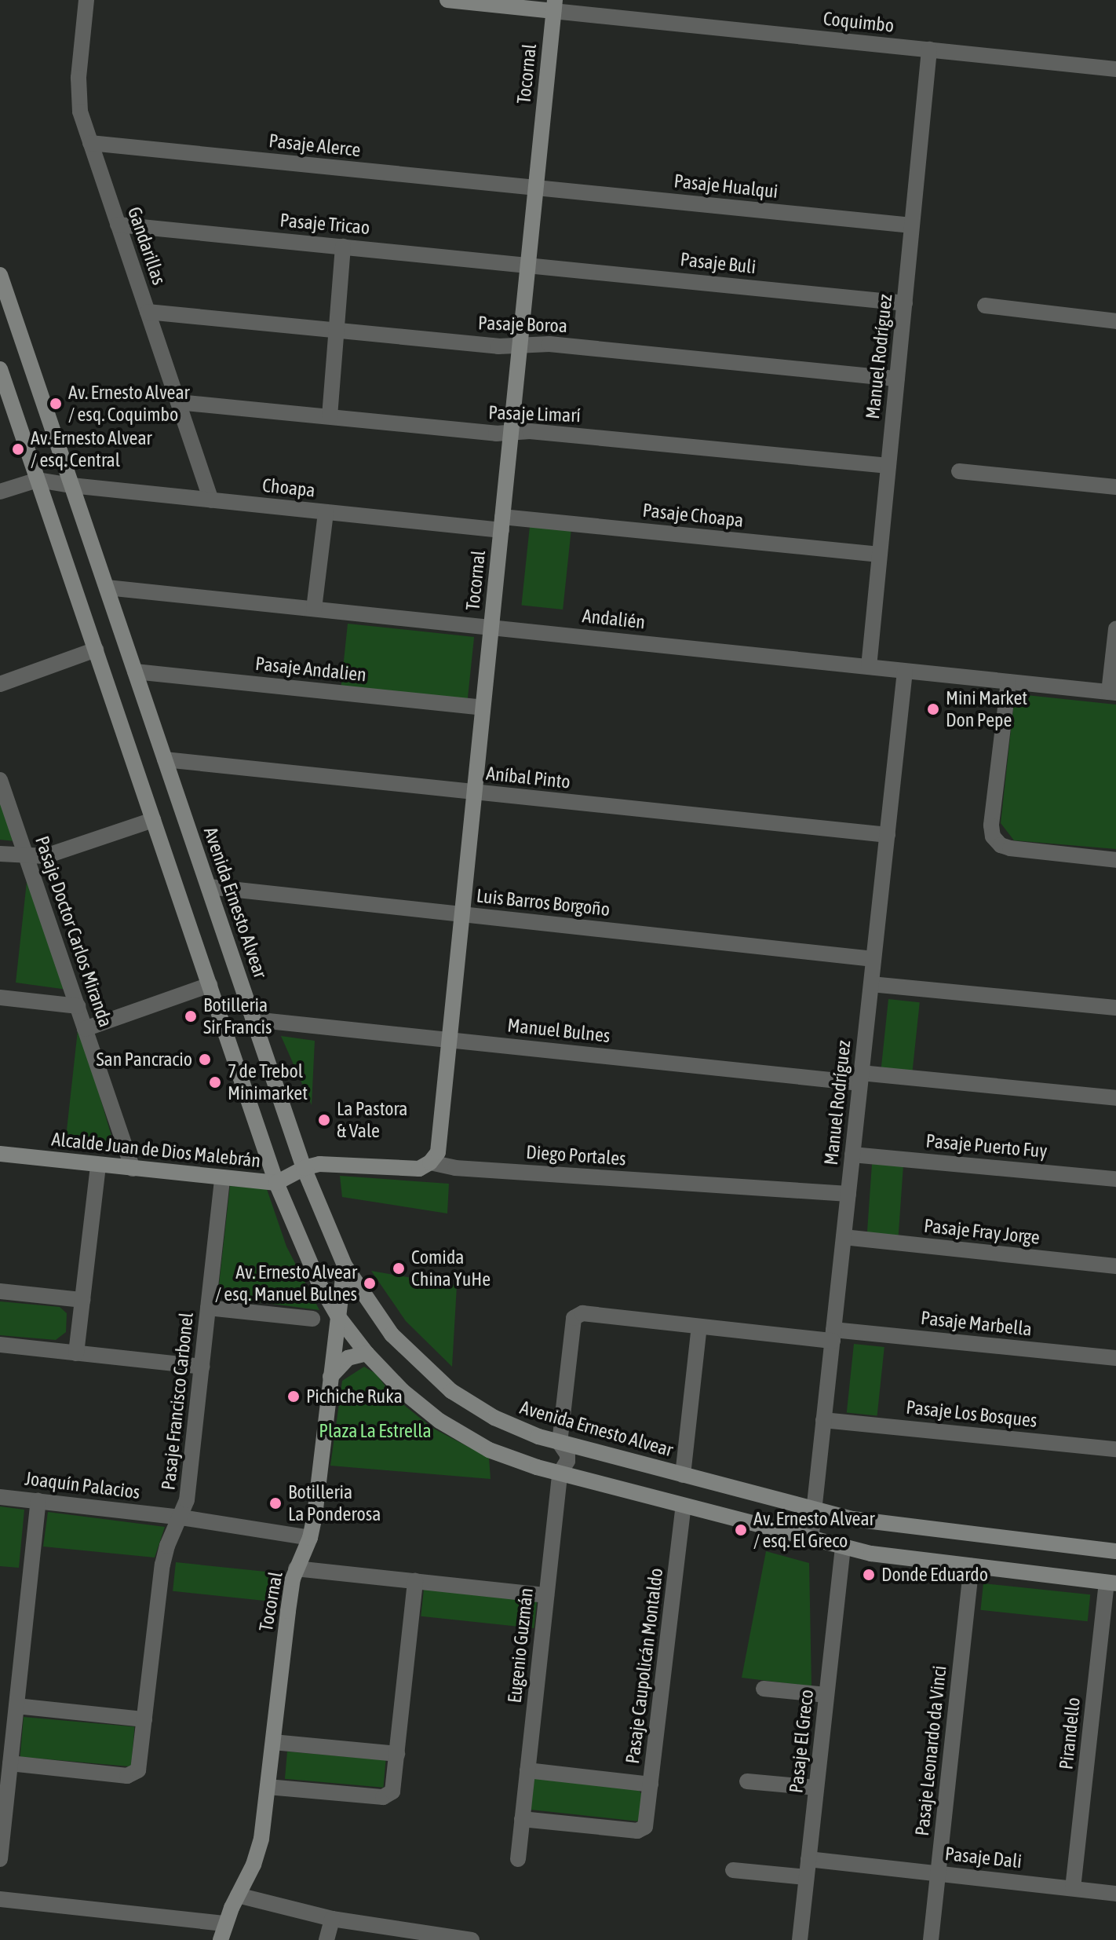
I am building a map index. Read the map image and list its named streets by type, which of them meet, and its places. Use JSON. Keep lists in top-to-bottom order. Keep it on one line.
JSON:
{"streets":{"main road":["Coquimbo","Tocornal","Avenida Ernesto Alvear","Alcalde Juan de Dios Malebrán","Diego Portales"],"street":["Pasaje Alerce","Pasaje Hualqui","Pasaje Tricao","Gandarillas","Pasaje Buli","Pasaje Boroa","Manuel Rodríguez","Pasaje Limarí","Choapa","Pasaje Choapa","Andalién","Pasaje Andalien","Aníbal Pinto","Luis Barros Borgoño","Pasaje Doctor Carlos Miranda","Manuel Bulnes","Pasaje Puerto Fuy","Pasaje Fray Jorge","Pasaje Marbella","Pasaje Francisco Carbonel","Pasaje Los Bosques","Joaquín Palacios","Eugenio Guzmán","Pasaje Caupolicán Montaldo","Pirandello","Pasaje El Greco","Pasaje Leonardo da Vinci","Pasaje Dali"]},"crossings":[["Coquimbo","Tocornal"],["Coquimbo","Manuel Rodríguez"],["Tocornal","Pasaje Alerce"],["Tocornal","Pasaje Hualqui"],["Tocornal","Pasaje Tricao"],["Tocornal","Pasaje Buli"],["Tocornal","Pasaje Boroa"],["Tocornal","Pasaje Limarí"],["Tocornal","Choapa"],["Tocornal","Pasaje Choapa"],["Tocornal","Andalién"],["Tocornal","Pasaje Andalien"],["Tocornal","Aníbal Pinto"],["Tocornal","Avenida Ernesto Alvear"],["Tocornal","Luis Barros Borgoño"],["Tocornal","Manuel Bulnes"],["Tocornal","Diego Portales"],["Tocornal","Joaquín Palacios"],["Pasaje Alerce","Pasaje Hualqui"],["Pasaje Alerce","Gandarillas"],["Pasaje Hualqui","Manuel Rodríguez"],["Pasaje Tricao","Gandarillas"],["Pasaje Tricao","Pasaje Buli"],["Gandarillas","Pasaje Boroa"],["Gandarillas","Pasaje Limarí"],["Gandarillas","Choapa"],["Pasaje Buli","Manuel Rodríguez"],["Pasaje Boroa","Manuel Rodríguez"],["Manuel Rodríguez","Pasaje Limarí"],["Manuel Rodríguez","Pasaje Choapa"],["Manuel Rodríguez","Andalién"],["Manuel Rodríguez","Aníbal Pinto"],["Manuel Rodríguez","Avenida Ernesto Alvear"],["Manuel Rodríguez","Luis Barros Borgoño"],["Manuel Rodríguez","Manuel Bulnes"],["Manuel Rodríguez","Pasaje Puerto Fuy"],["Manuel Rodríguez","Diego Portales"],["Manuel Rodríguez","Pasaje Fray Jorge"],["Manuel Rodríguez","Pasaje Marbella"],["Manuel Rodríguez","Pasaje Los Bosques"],["Choapa","Pasaje Choapa"],["Choapa","Avenida Ernesto Alvear"],["Andalién","Avenida Ernesto Alvear"],["Pasaje Andalien","Avenida Ernesto Alvear"],["Aníbal Pinto","Avenida Ernesto Alvear"],["Avenida Ernesto Alvear","Luis Barros Borgoño"],["Avenida Ernesto Alvear","Manuel Bulnes"],["Avenida Ernesto Alvear","Alcalde Juan de Dios Malebrán"],["Avenida Ernesto Alvear","Diego Portales"],["Avenida Ernesto Alvear","Pasaje Marbella"],["Avenida Ernesto Alvear","Eugenio Guzmán"],["Pasaje Doctor Carlos Miranda","Alcalde Juan de Dios Malebrán"],["Alcalde Juan de Dios Malebrán","Diego Portales"],["Alcalde Juan de Dios Malebrán","Pasaje Francisco Carbonel"],["Pasaje Marbella","Eugenio Guzmán"],["Pasaje Francisco Carbonel","Joaquín Palacios"],["Eugenio Guzmán","Pasaje Caupolicán Montaldo"],["Pirandello","Pasaje Dali"],["Pasaje El Greco","Pasaje Dali"],["Pasaje Leonardo da Vinci","Pasaje Dali"]],"parks":["Plaza La Estrella"],"places":["Av. Ernesto Alvear / esq. Coquimbo","Av. Ernesto Alvear / esq. Central","Mini Market Don Pepe","Botilleria Sir Francis","San Pancracio","7 de Trebol Minimarket","La Pastora & Vale","Comida China YuHe","Av. Ernesto Alvear / esq. Manuel Bulnes","Pichiche Ruka","Botilleria La Ponderosa","Av. Ernesto Alvear / esq. El Greco","Donde Eduardo"]}
